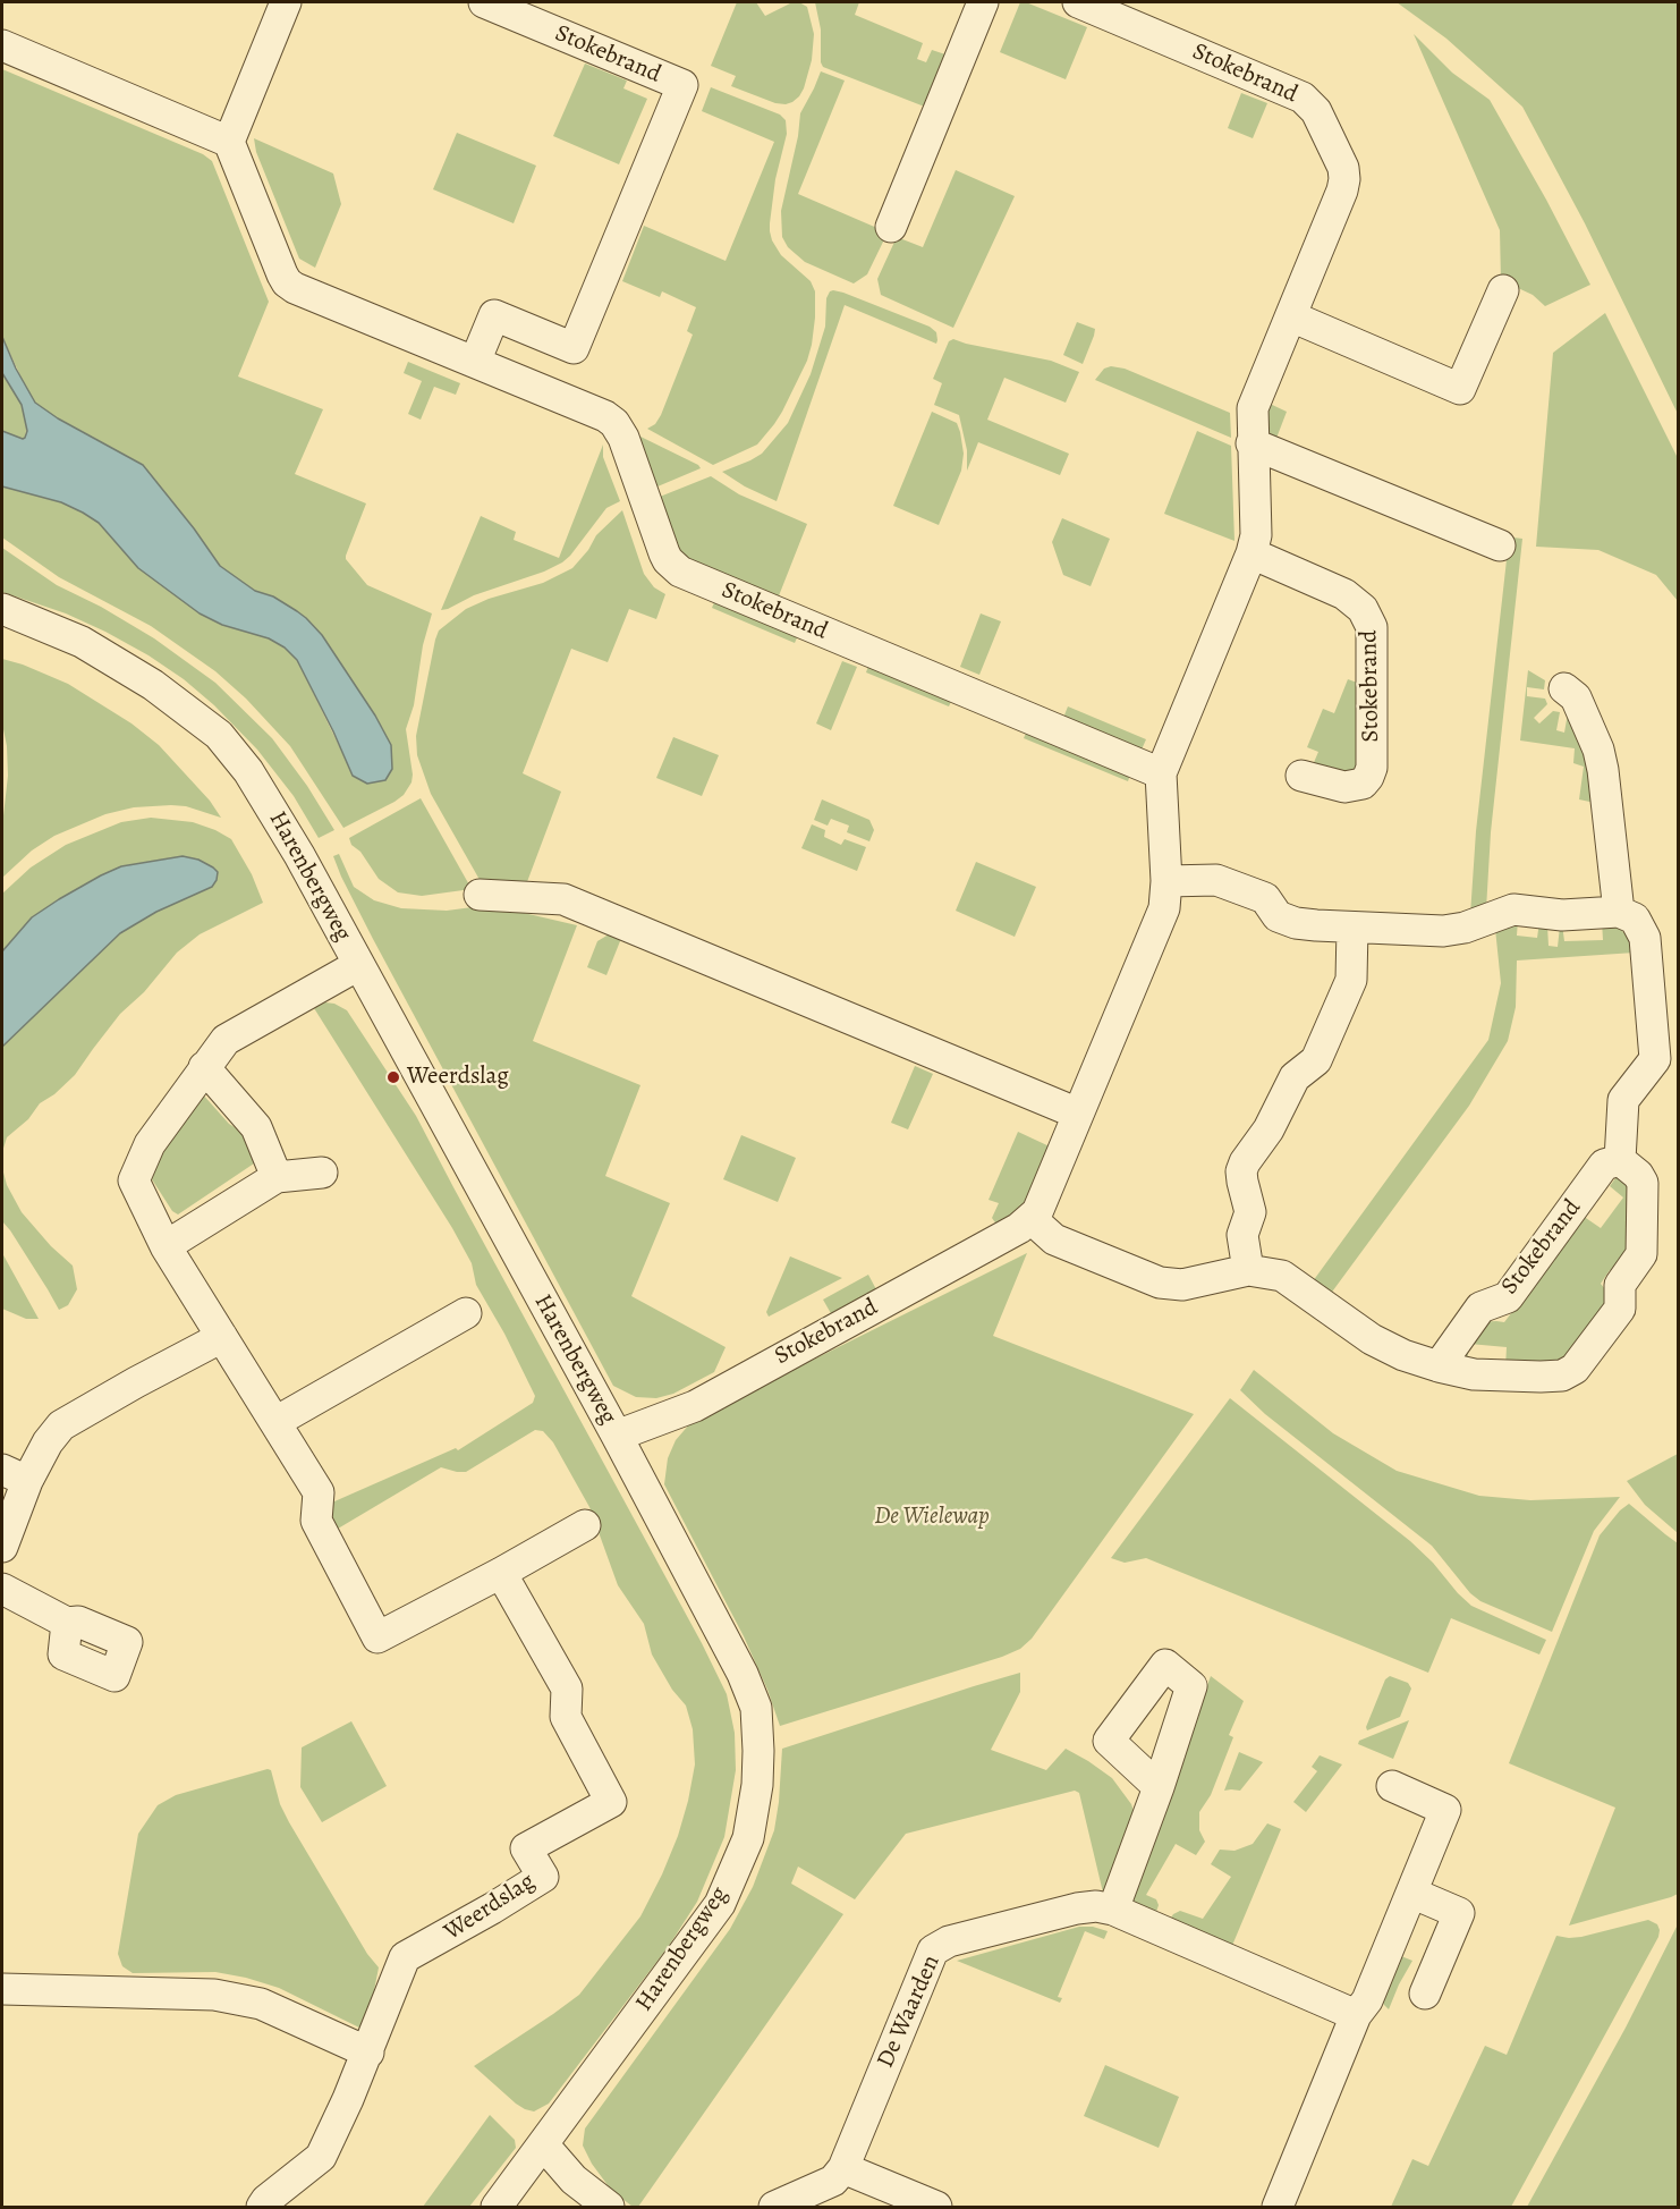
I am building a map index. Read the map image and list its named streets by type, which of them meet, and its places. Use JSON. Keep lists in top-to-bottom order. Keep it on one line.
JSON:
{"streets":{"street":["Stokebrand","Harenbergweg","Weerdslag","De Waarden"]},"crossings":[["Stokebrand","Harenbergweg"]],"parks":["De Wielewap"],"places":["Weerdslag"]}
